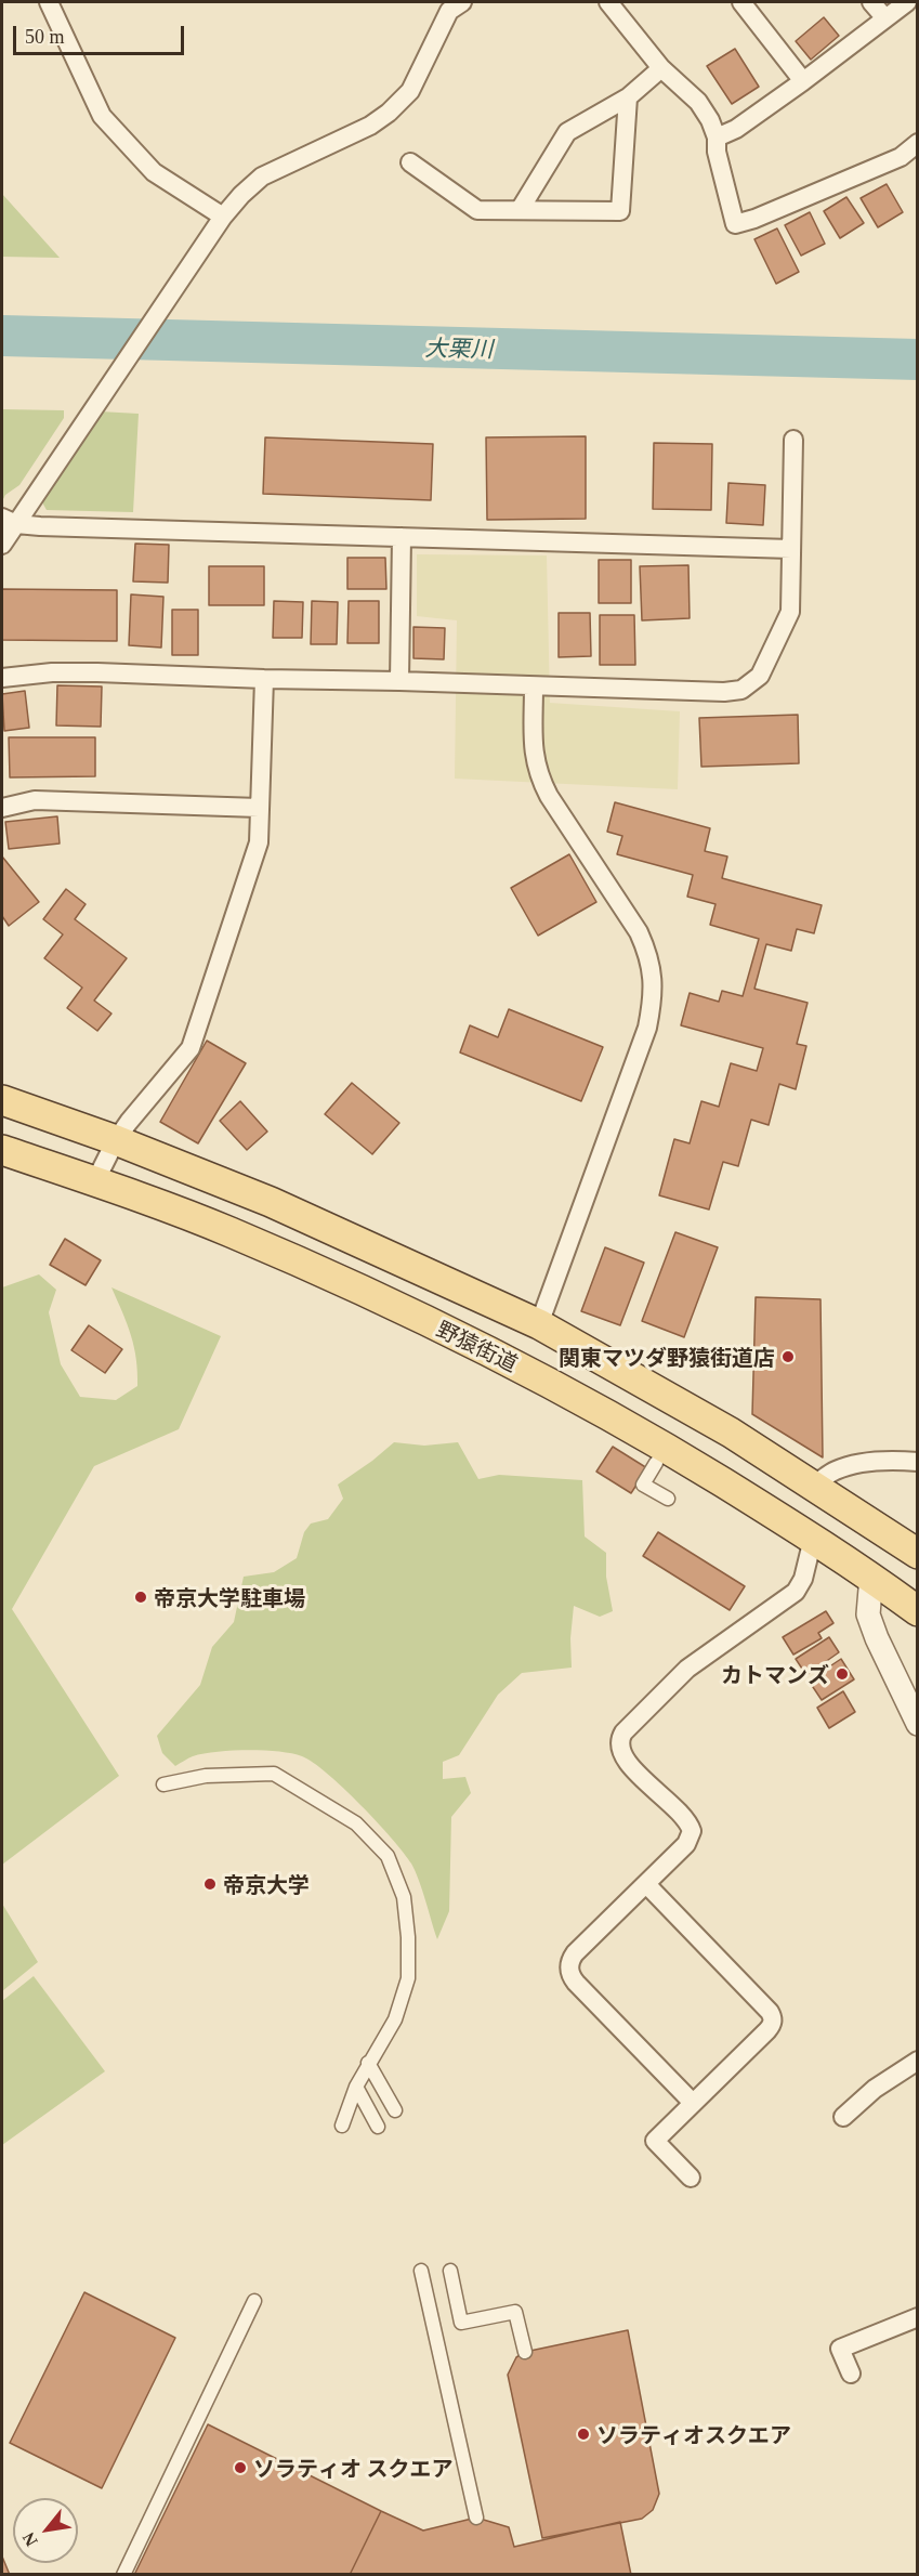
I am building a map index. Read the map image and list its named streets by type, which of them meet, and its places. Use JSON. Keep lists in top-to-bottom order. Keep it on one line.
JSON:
{"streets":{"main road":["野猿街道"]},"water":["大栗川"],"places":["関東マツダ野猿街道店","帝京大学駐車場","カトマンズ","帝京大学","ソラティオスクエア","ソラティオ スクエア"],"scale_bar":"50 m","north":"bottom left"}
